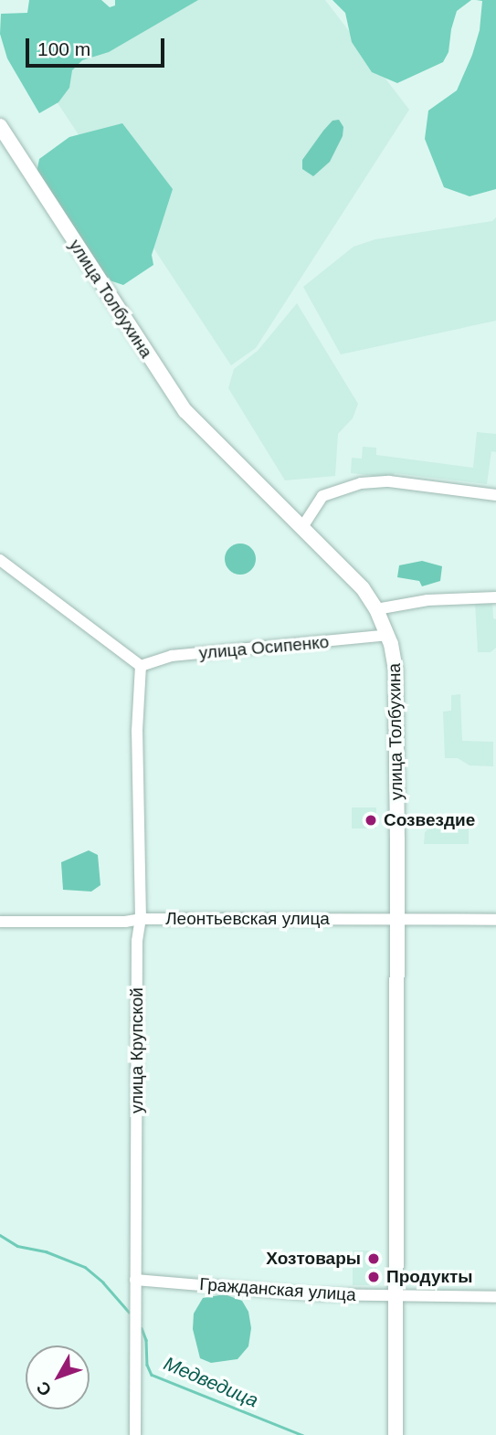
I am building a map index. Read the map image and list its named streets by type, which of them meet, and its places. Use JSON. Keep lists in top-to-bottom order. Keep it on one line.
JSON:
{"streets":{"main road":["улица Толбухина"],"street":["улица Осипенко","Леонтьевская улица","улица Крупской","Гражданская улица"]},"crossings":[["улица Толбухина","улица Осипенко"],["улица Толбухина","Леонтьевская улица"],["улица Толбухина","Гражданская улица"],["улица Осипенко","улица Крупской"],["Леонтьевская улица","улица Крупской"],["улица Крупской","Гражданская улица"]],"water":["Медведица"],"places":["Созвездие","Хозтовары","Продукты"],"scale_bar":"100 m","north":"bottom left"}
